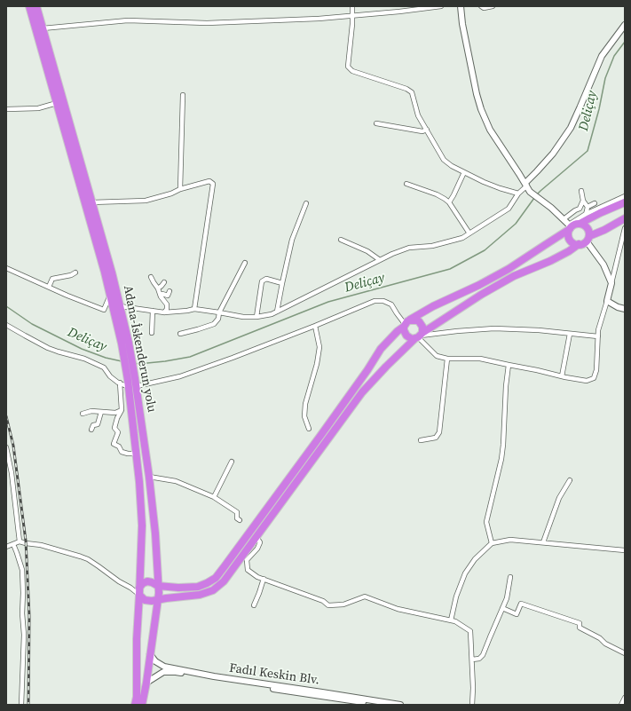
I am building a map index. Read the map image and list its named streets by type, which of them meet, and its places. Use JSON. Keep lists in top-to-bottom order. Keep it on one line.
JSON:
{"streets":{"highway":["Adana-İskenderun yolu"],"street":["Fadıl Keskin Blv."]},"crossings":[["Adana-İskenderun yolu","Fadıl Keskin Blv."]],"water":["Deliçay"]}
